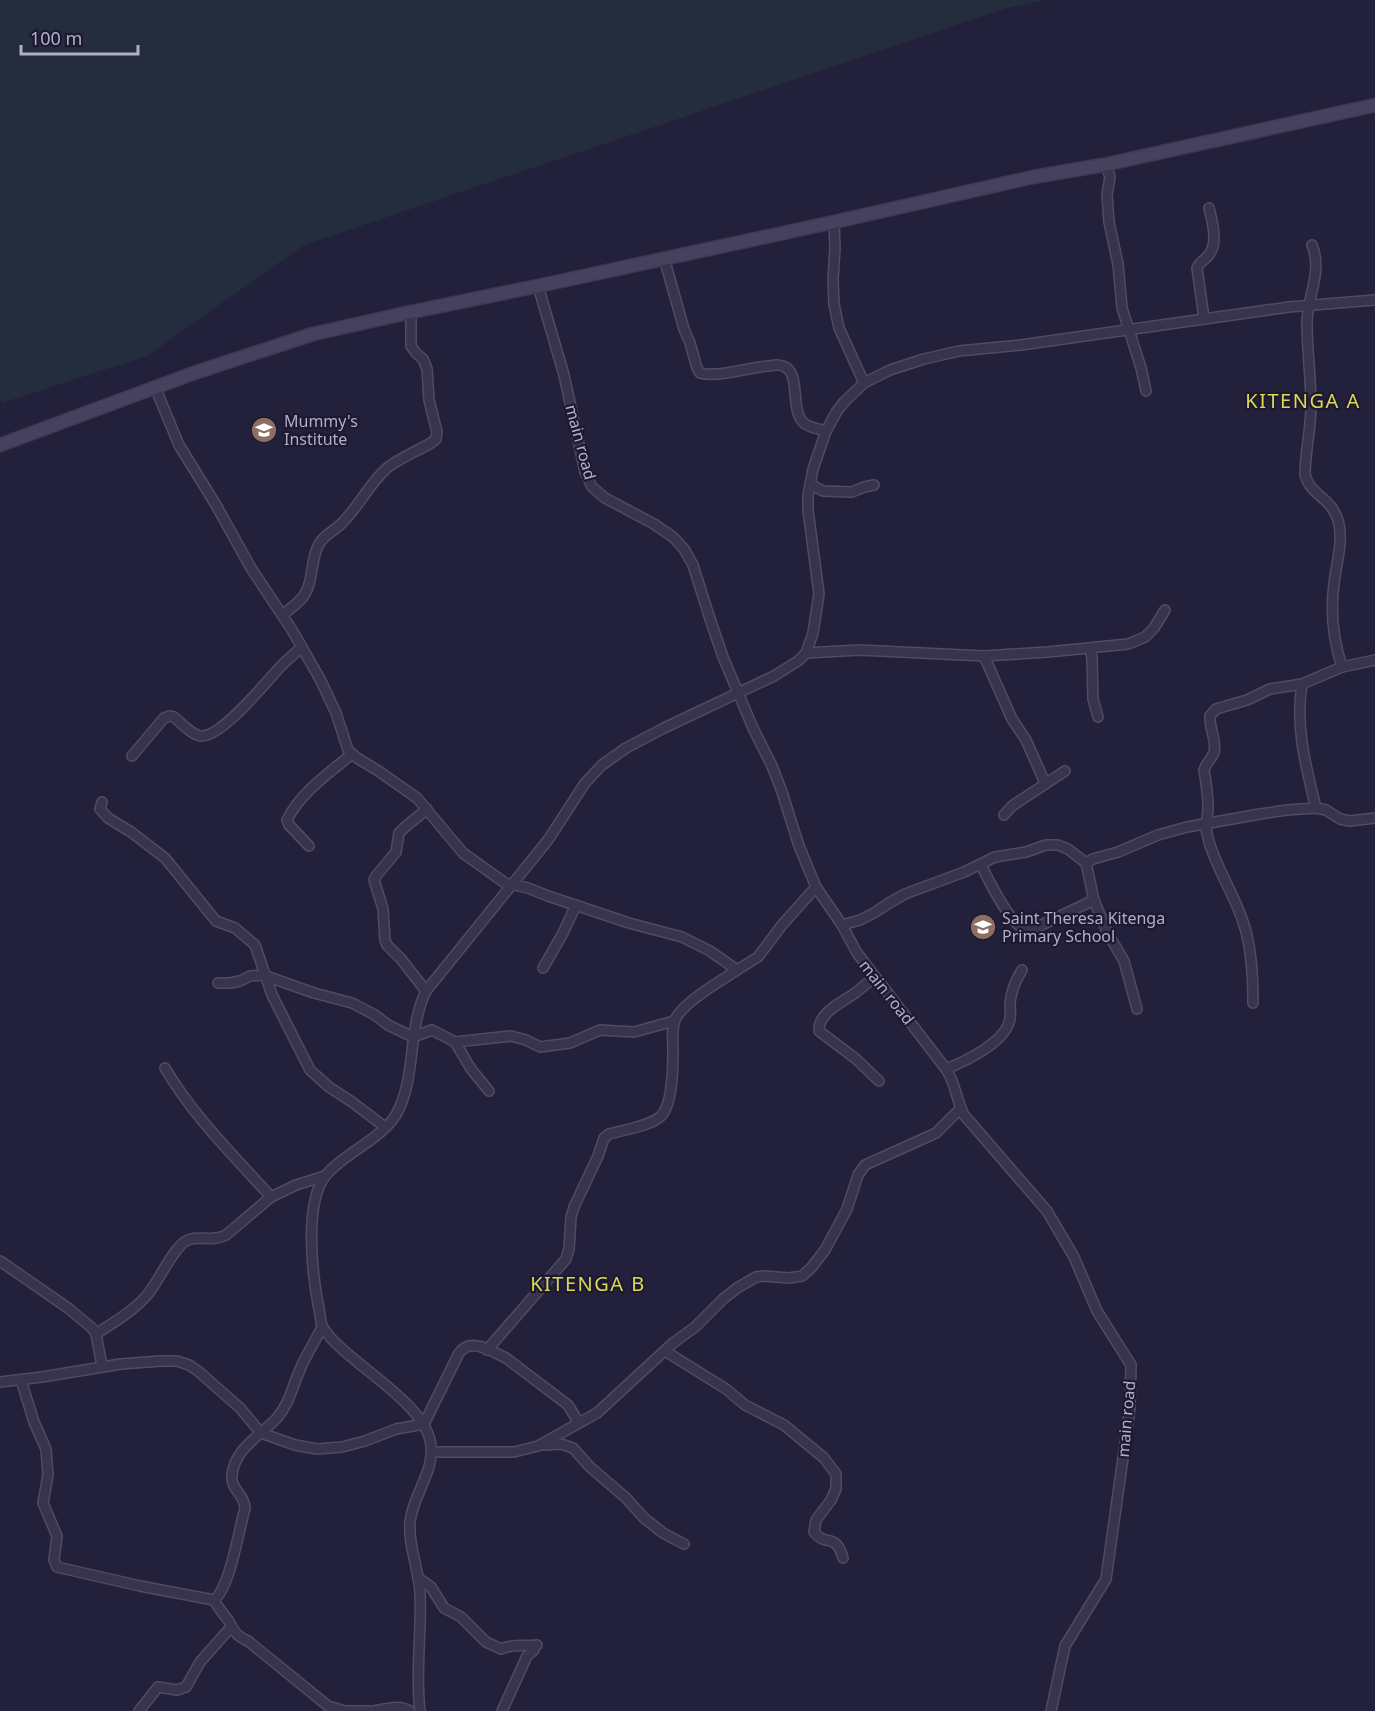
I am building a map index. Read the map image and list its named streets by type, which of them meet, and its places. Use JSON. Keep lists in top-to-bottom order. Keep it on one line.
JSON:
{"streets":{"street":["main road"]},"districts":["KITENGA A","KITENGA B"],"places":{"school or university":["Mummy's Institute","Saint Theresa Kitenga Primary School"]},"scale_bar":"100 m"}
